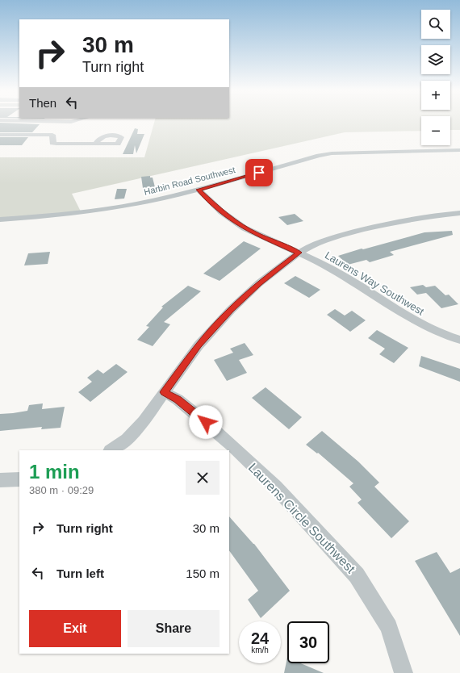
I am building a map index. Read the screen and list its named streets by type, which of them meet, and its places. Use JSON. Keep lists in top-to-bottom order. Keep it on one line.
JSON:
{"streets":{"street":["Harbin Road Southwest","Laurens Way Southwest","Laurens Circle Southwest"]},"crossings":[["Harbin Road Southwest","Laurens Way Southwest"]],"page":{"map_buttons":["+","−"],"turn":["30 m","Turn right"],"then":"Then","heading":["1 min","380 m · 09:29"],"list":[{"name":"Turn right","value":"30 m"},{"name":"Turn left","value":"150 m"}],"buttons":["Exit","Share"],"speed":"24 km/h","limit":"30"}}
